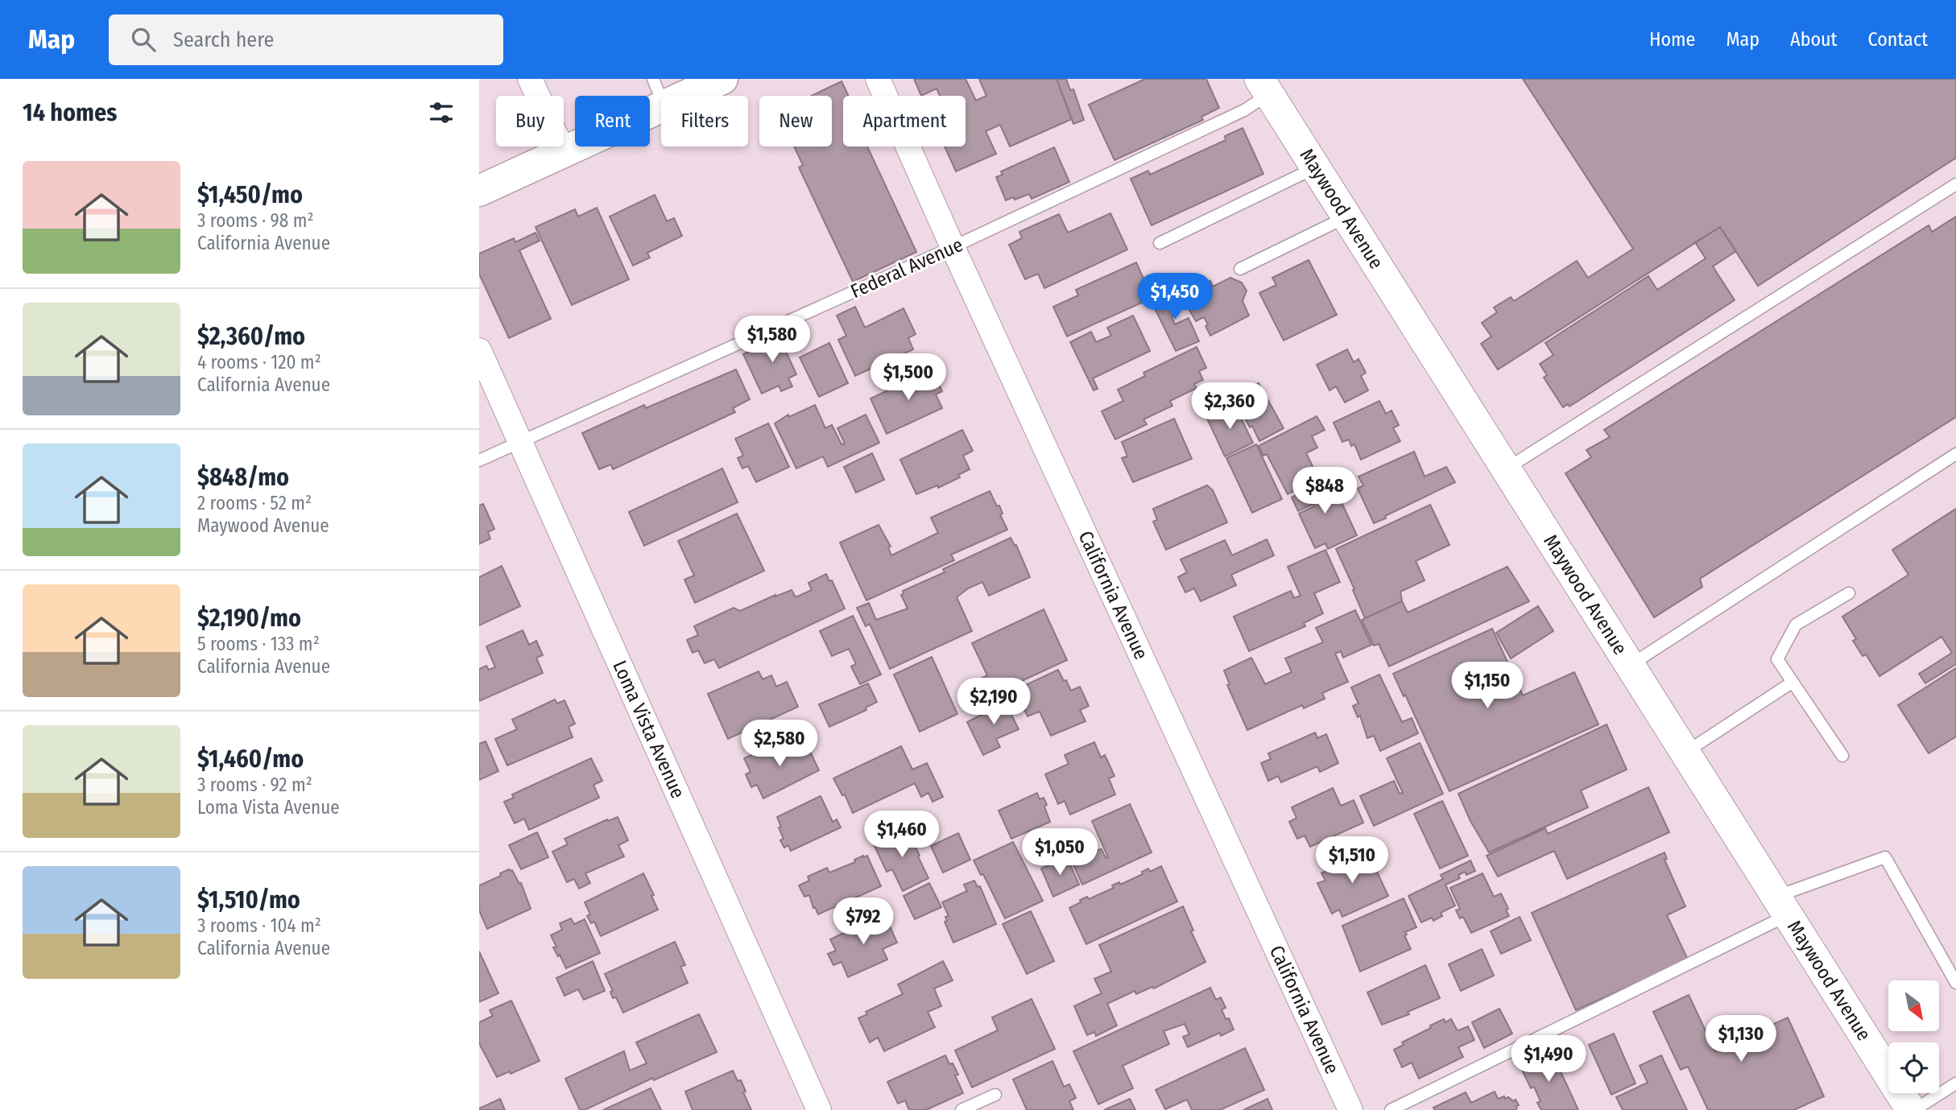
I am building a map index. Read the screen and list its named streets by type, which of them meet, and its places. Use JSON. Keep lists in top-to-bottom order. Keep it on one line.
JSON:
{"streets":{"street":["Maywood Avenue","California Avenue","Loma Vista Avenue"],"lane":["Federal Avenue"]},"crossings":[["Maywood Avenue","Federal Avenue"],["Federal Avenue","California Avenue"],["Federal Avenue","Loma Vista Avenue"]],"north":"bottom right","page":{"header":"Map","search":"Search here","nav":["Home","Map","About","Contact"],"heading":"14 homes","chip":["Buy","Rent","Filters","New","Apartment"],"list":[{"name":"$1,450/mo","note":"3 rooms · 98 m² · California Avenue"},{"name":"$2,360/mo","note":"4 rooms · 120 m² · California Avenue"},{"name":"$848/mo","note":"2 rooms · 52 m² · Maywood Avenue"},{"name":"$2,190/mo","note":"5 rooms · 133 m² · California Avenue"},{"name":"$1,460/mo","note":"3 rooms · 92 m² · Loma Vista Avenue"},{"name":"$1,510/mo","note":"3 rooms · 104 m² · California Avenue"}],"price":["$1,450","$1,580","$1,500","$2,360","$848","$1,150","$2,190","$2,580","$1,460","$1,050","$1,510","$792","$1,130","$1,490"]}}
